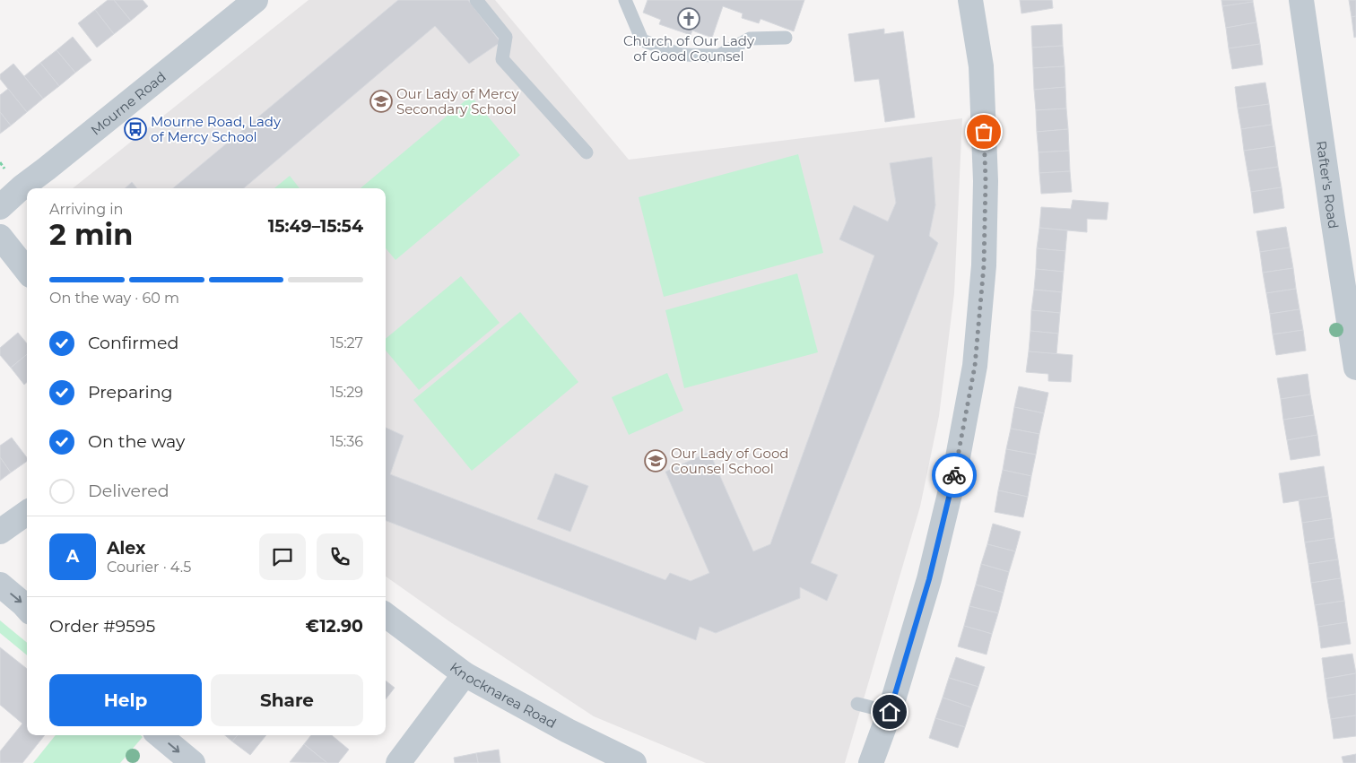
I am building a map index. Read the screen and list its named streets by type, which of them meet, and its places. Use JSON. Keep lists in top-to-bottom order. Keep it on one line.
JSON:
{"streets":{"street":["Mourne Road","Rafter's Road","Knocknarea Road"]},"places":{"church":["Church of Our Lady of Good Counsel"],"school or university":["Our Lady of Mercy Secondary School","Our Lady of Good Counsel School"],"bus stop":["Mourne Road, Lady of Mercy School"]},"page":{"heading":["2 min","Arriving in","15:49–15:54"],"panel":["Alex","Courier · 4.5","Order #9595","€12.90"],"bar":"On the way · 60 m","list":[["Confirmed","15:27"],["Preparing","15:29"],["On the way","15:36"],"Delivered"],"round":"A","buttons":["Help","Share"]}}
